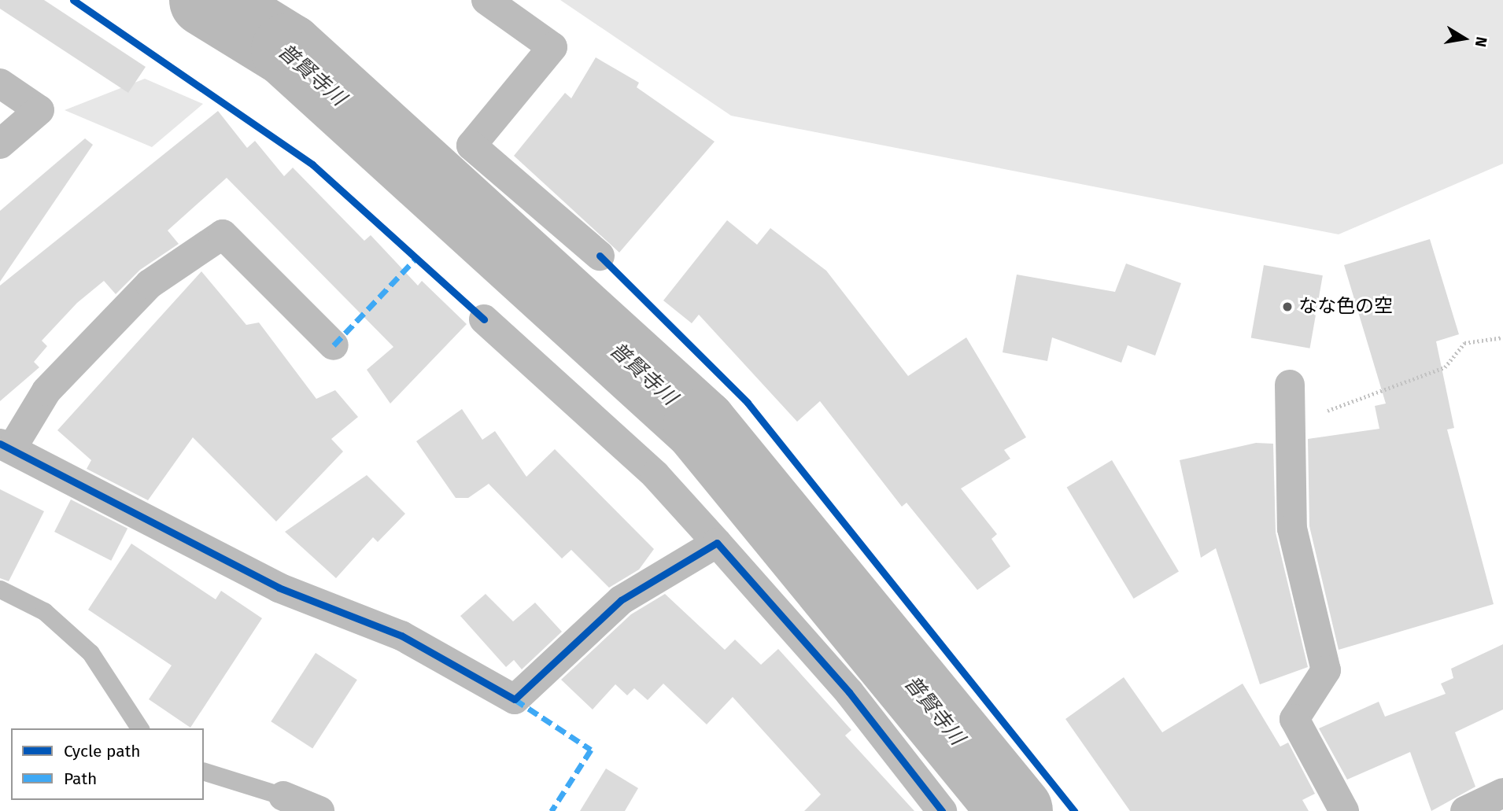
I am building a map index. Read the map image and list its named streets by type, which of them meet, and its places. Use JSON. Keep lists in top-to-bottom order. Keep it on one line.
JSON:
{"water":["普賢寺川"],"places":["なな色の空"],"legend":["Cycle path","Path"],"north":"right"}
